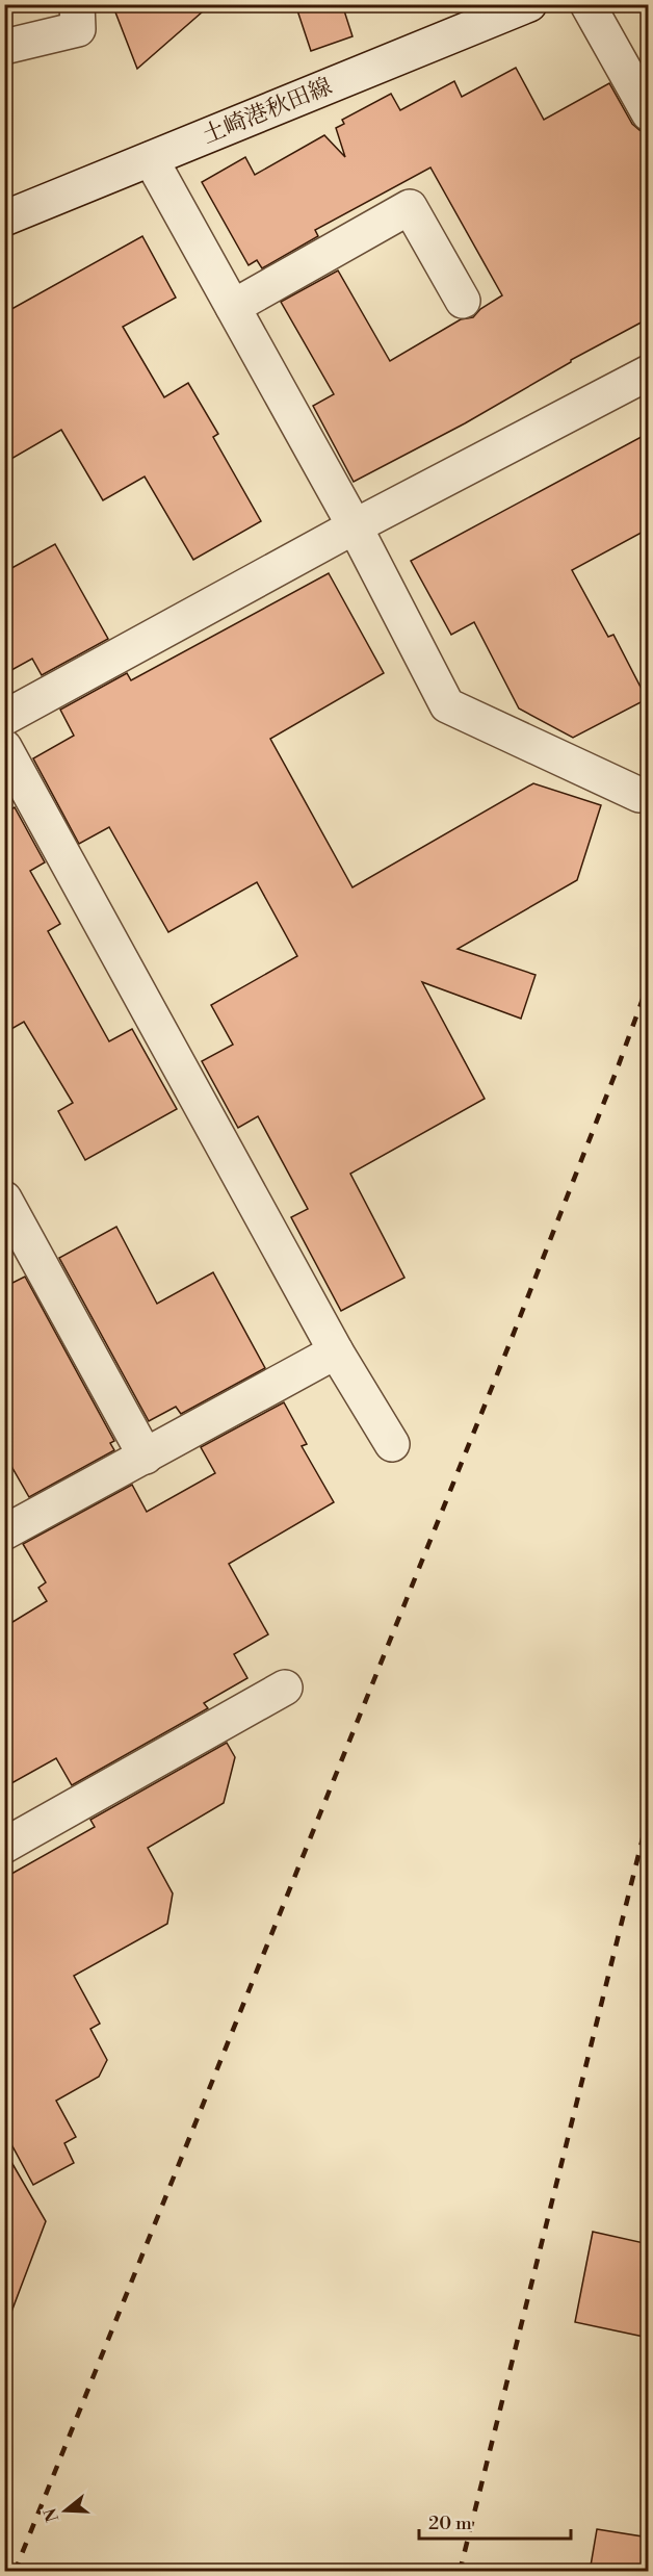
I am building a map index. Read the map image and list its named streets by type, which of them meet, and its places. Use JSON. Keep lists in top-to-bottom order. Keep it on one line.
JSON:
{"streets":{"street":["土崎港秋田線"]},"scale_bar":"20 m","north":"left"}
